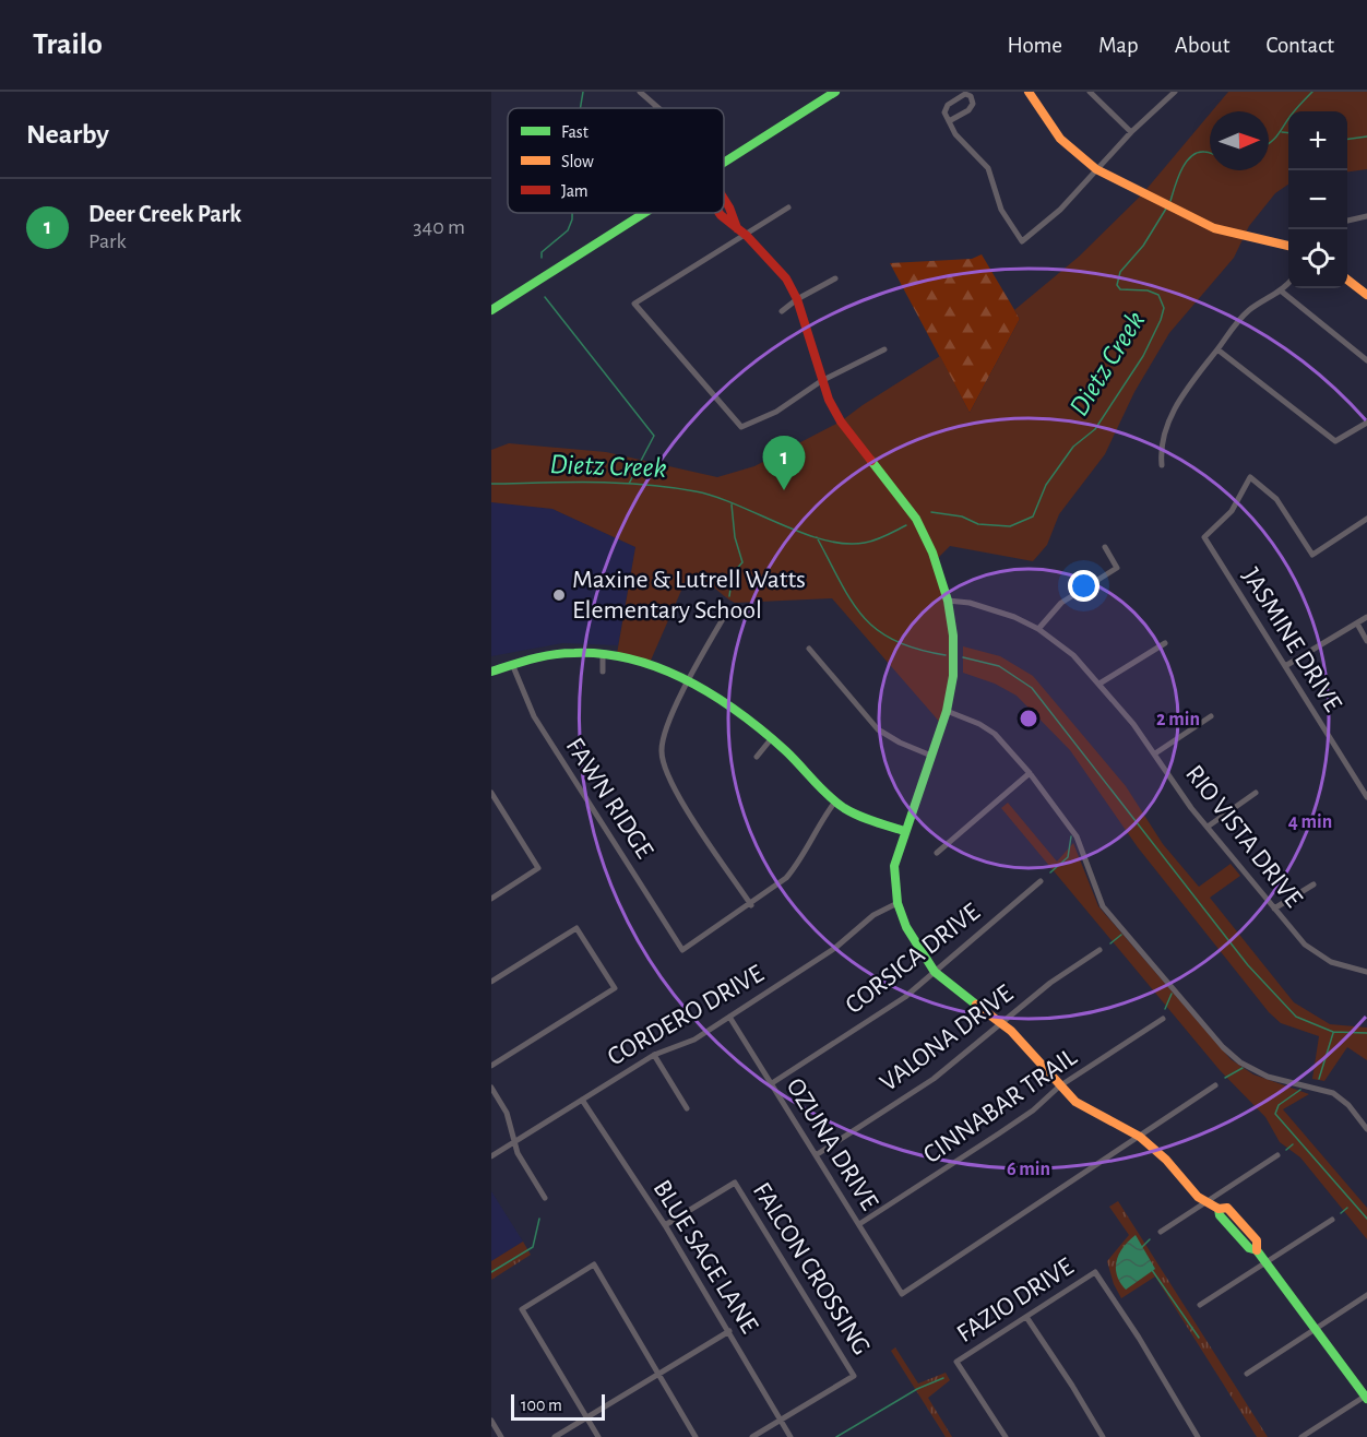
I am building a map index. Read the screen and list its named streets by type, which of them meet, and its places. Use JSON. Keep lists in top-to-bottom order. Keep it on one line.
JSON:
{"streets":{"street":["JASMINE DRIVE","FAWN RIDGE","RIO VISTA DRIVE","CORSICA DRIVE","CORDERO DRIVE","VALONA DRIVE","CINNABAR TRAIL","OZUNA DRIVE","BLUE SAGE LANE","FALCON CROSSING","FAZIO DRIVE"]},"crossings":[["CORSICA DRIVE","OZUNA DRIVE"],["CORDERO DRIVE","OZUNA DRIVE"],["CORDERO DRIVE","BLUE SAGE LANE"],["VALONA DRIVE","OZUNA DRIVE"],["CINNABAR TRAIL","OZUNA DRIVE"],["BLUE SAGE LANE","FALCON CROSSING"]],"water":["Dietz Creek"],"places":["Maxine & Lutrell Watts Elementary School"],"legend":["Fast","Slow","Jam"],"scale_bar":"100 m","north":"right","page":{"header":"Trailo","nav":["Home","Map","About","Contact"],"heading":"Nearby","map_buttons":["+","−"],"list":[{"mark":"1","name":"Deer Creek Park","note":"Park","value":"340 m"}],"pins":"1","scale":"100 m"},"rings":["2 min","4 min","6 min"]}
